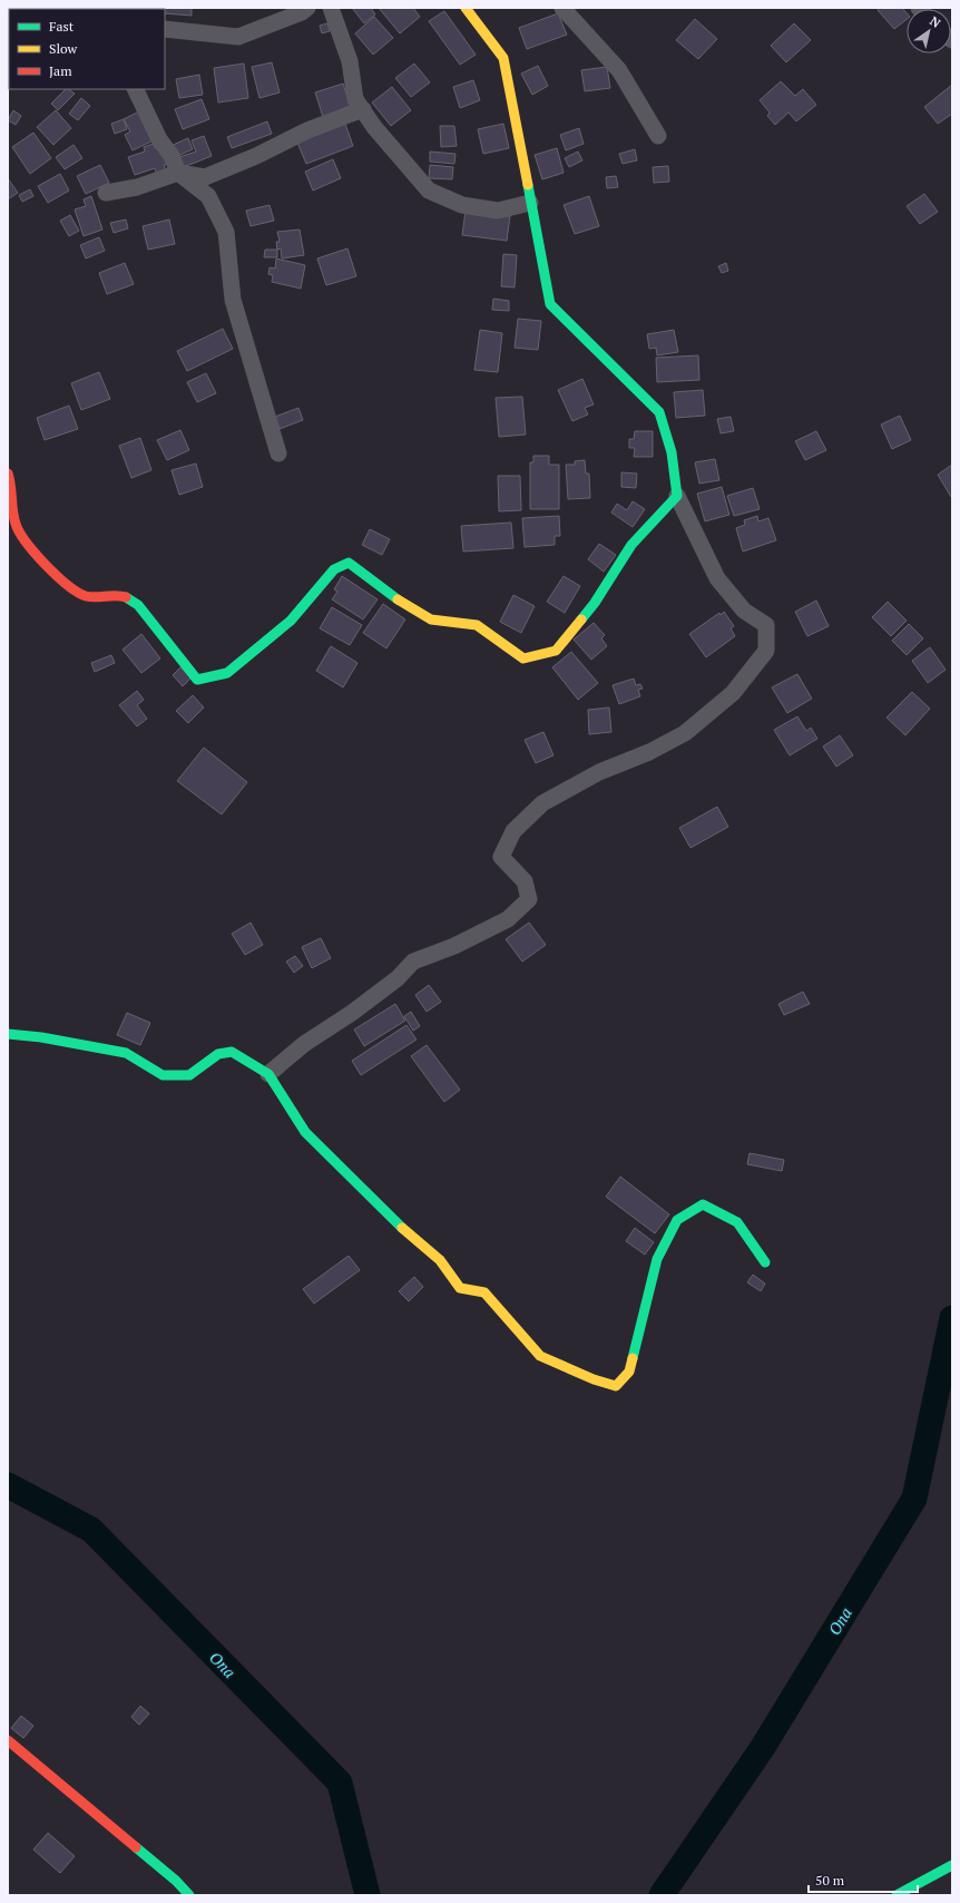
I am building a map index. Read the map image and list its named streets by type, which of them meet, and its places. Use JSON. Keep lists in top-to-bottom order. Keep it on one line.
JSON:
{"water":["Ona"],"legend":["Fast","Slow","Jam"],"scale_bar":"50 m","north":"top right"}
